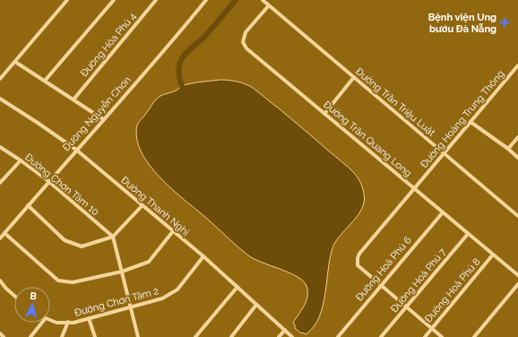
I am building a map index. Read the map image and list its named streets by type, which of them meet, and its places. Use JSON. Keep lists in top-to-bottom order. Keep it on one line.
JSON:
{"streets":{"street":["Đường Hòa Phú 4","Đường Trần Triệu Luật","Đường Nguyễn Chơn","Đường Hoàng Trung Thông","Đường Trần Quang Long","Đường Chơn Tâm 10","Đường Thanh Nghị","Đường Hoà Phú 6","Đường Hoà Phú 7","Đường Hoà Phú 8","Đường Chơn Tâm 2"]},"crossings":[["Đường Trần Triệu Luật","Đường Hoàng Trung Thông"],["Đường Trần Triệu Luật","Đường Trần Quang Long"],["Đường Nguyễn Chơn","Đường Chơn Tâm 10"],["Đường Nguyễn Chơn","Đường Thanh Nghị"],["Đường Hoàng Trung Thông","Đường Trần Quang Long"],["Đường Hoàng Trung Thông","Đường Hoà Phú 6"],["Đường Hoàng Trung Thông","Đường Hoà Phú 7"],["Đường Hoàng Trung Thông","Đường Hoà Phú 8"],["Đường Trần Quang Long","Đường Hoà Phú 6"],["Đường Trần Quang Long","Đường Hoà Phú 7"],["Đường Trần Quang Long","Đường Hoà Phú 8"],["Đường Thanh Nghị","Đường Chơn Tâm 2"]],"places":{"health":["Bệnh viện Ung bướu Đà Nẵng"]},"north":"top"}
